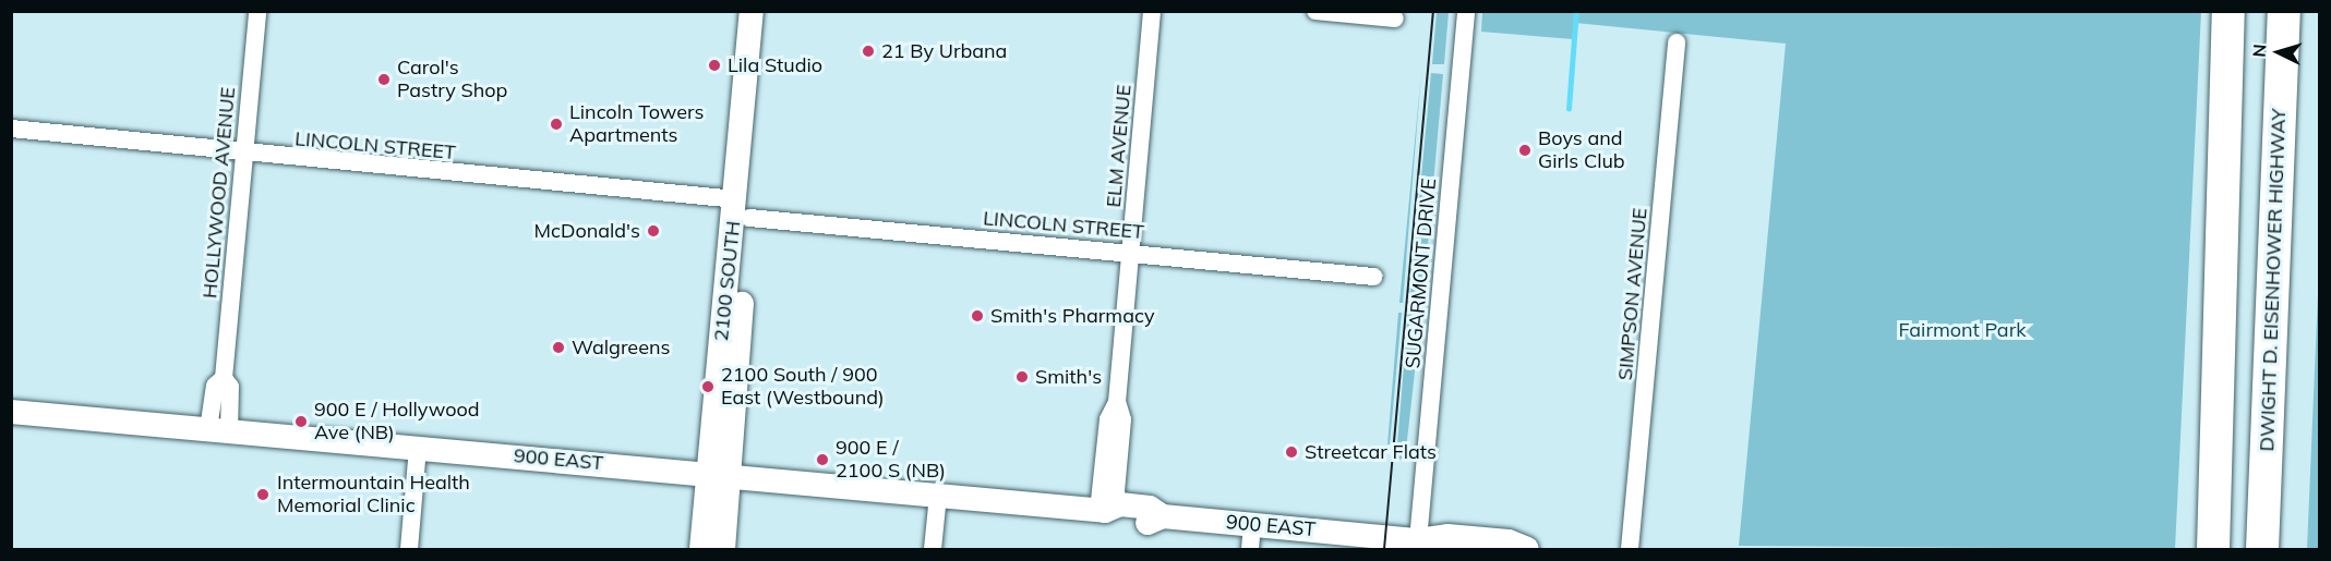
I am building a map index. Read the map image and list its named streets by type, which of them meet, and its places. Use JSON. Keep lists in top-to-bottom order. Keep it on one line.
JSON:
{"streets":{"highway":["DWIGHT D. EISENHOWER HIGHWAY"],"street":["LINCOLN STREET","ELM AVENUE","HOLLYWOOD AVENUE","SUGARMONT DRIVE","2100 SOUTH","SIMPSON AVENUE","900 EAST"]},"crossings":[["LINCOLN STREET","ELM AVENUE"],["LINCOLN STREET","HOLLYWOOD AVENUE"],["LINCOLN STREET","2100 SOUTH"],["ELM AVENUE","900 EAST"],["HOLLYWOOD AVENUE","900 EAST"],["SUGARMONT DRIVE","900 EAST"],["2100 SOUTH","900 EAST"]],"parks":["Fairmont Park"],"places":["21 By Urbana","Lila Studio","Carol's Pastry Shop","Lincoln Towers Apartments","Boys and Girls Club","McDonald's","Smith's Pharmacy","Walgreens","Smith's","2100 South / 900 East (Westbound)","900 E / Hollywood Ave (NB)","Streetcar Flats","900 E / 2100 S (NB)","Intermountain Health Memorial Clinic"],"north":"left"}
